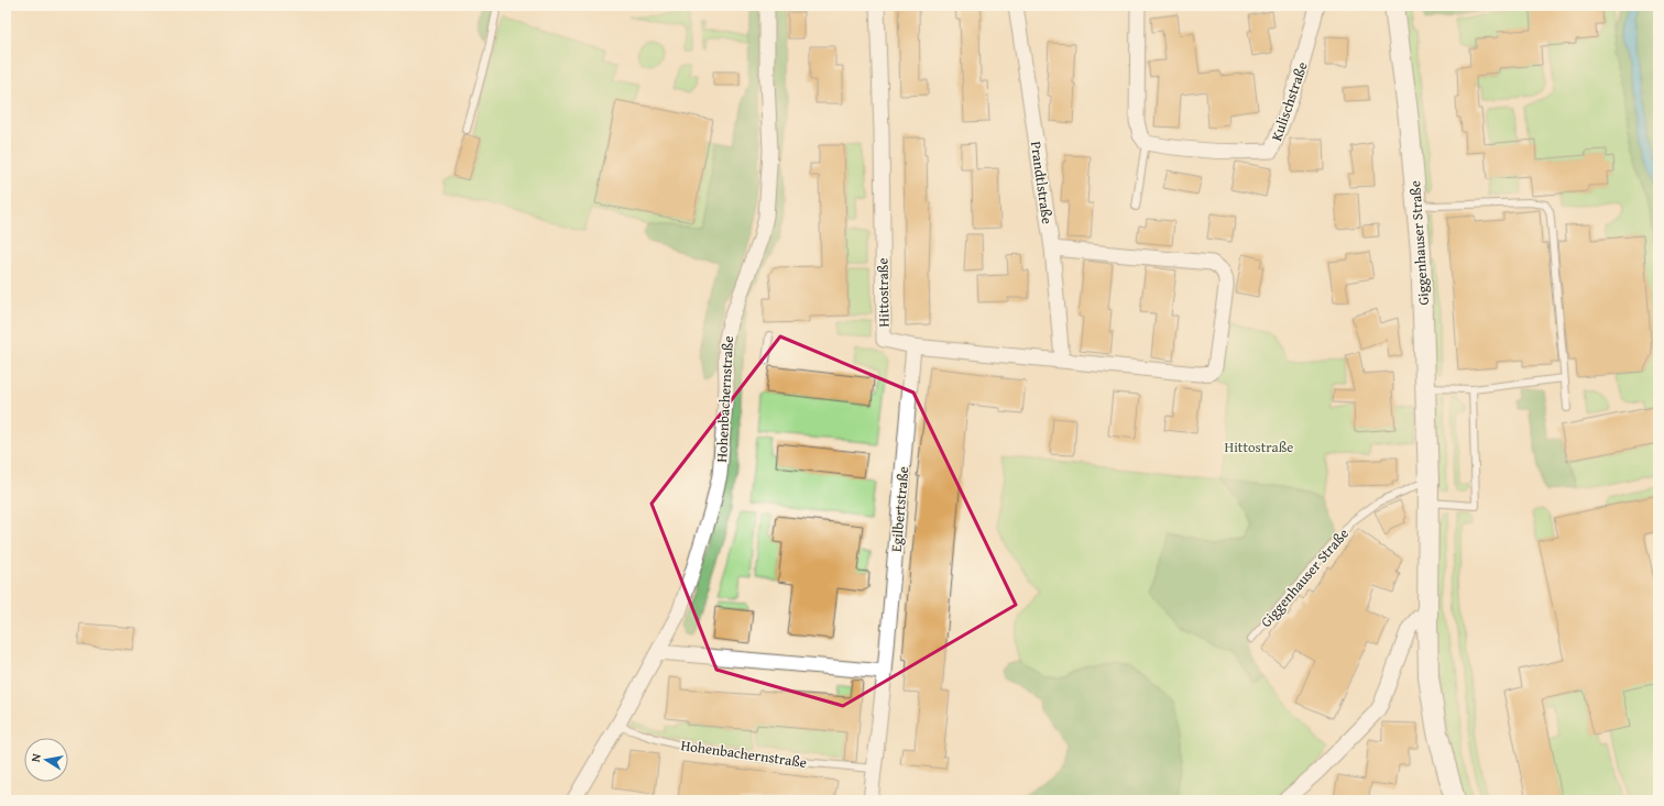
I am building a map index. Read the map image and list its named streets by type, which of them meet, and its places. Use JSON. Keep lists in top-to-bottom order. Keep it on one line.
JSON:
{"streets":{"main road":["Giggenhauser Straße"],"street":["Kulischstraße","Prandtlstraße","Hittostraße","Hohenbachernstraße","Egilbertstraße"]},"crossings":[["Prandtlstraße","Hittostraße"],["Hittostraße","Egilbertstraße"],["Hohenbachernstraße","Egilbertstraße"]],"parks":["Hittostraße"],"north":"left"}
